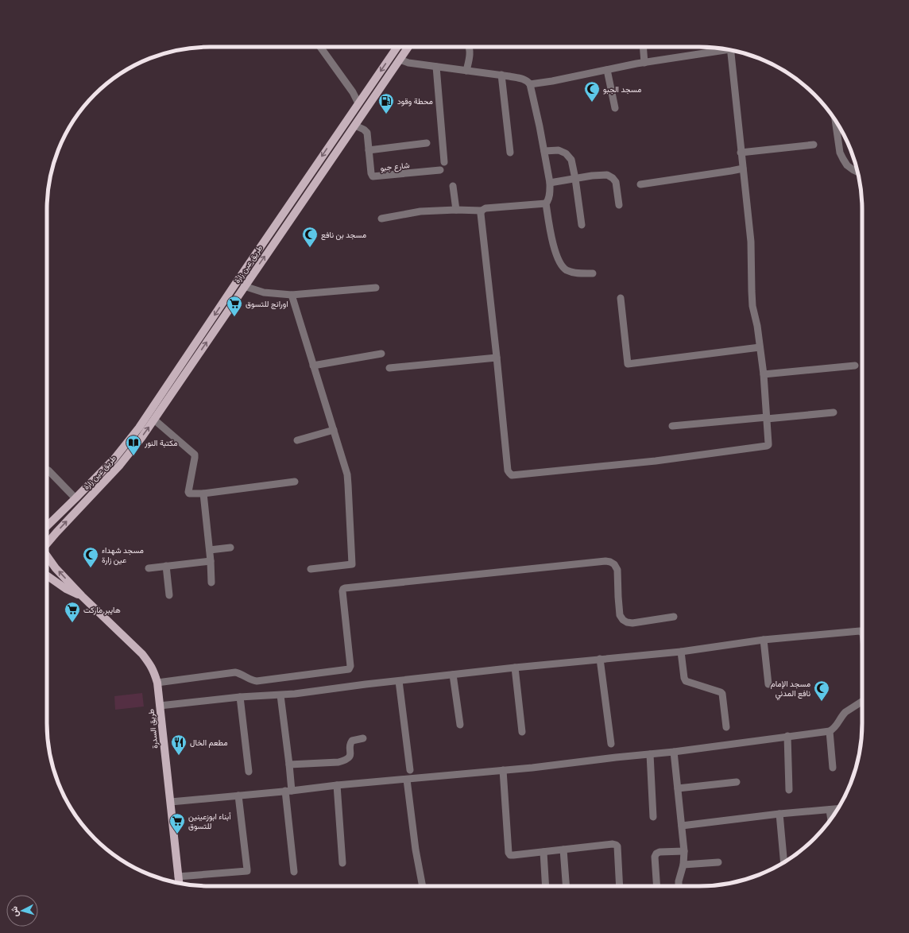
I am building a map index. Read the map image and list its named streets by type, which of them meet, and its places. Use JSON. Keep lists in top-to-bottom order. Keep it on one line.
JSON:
{"streets":{"main road":["طريق عين زارة","طريق السدرة"],"street":["شارع جبو"]},"crossings":[["شارع جبو","طريق عين زارة"]],"places":{"mosque":["مسجد الجبو","مسجد بن نافع","مسجد شهداء عين زارة","مسجد الإمام نافع المدني"],"fuel station":["محطة وقود"],"supermarket":["اورانج للتسوق","هايبر ماركت","أبناء ابوزعينين للتسوق"],"library":["مكتبة النور"],"restaurant":["مطعم الخال"]},"north":"left"}
